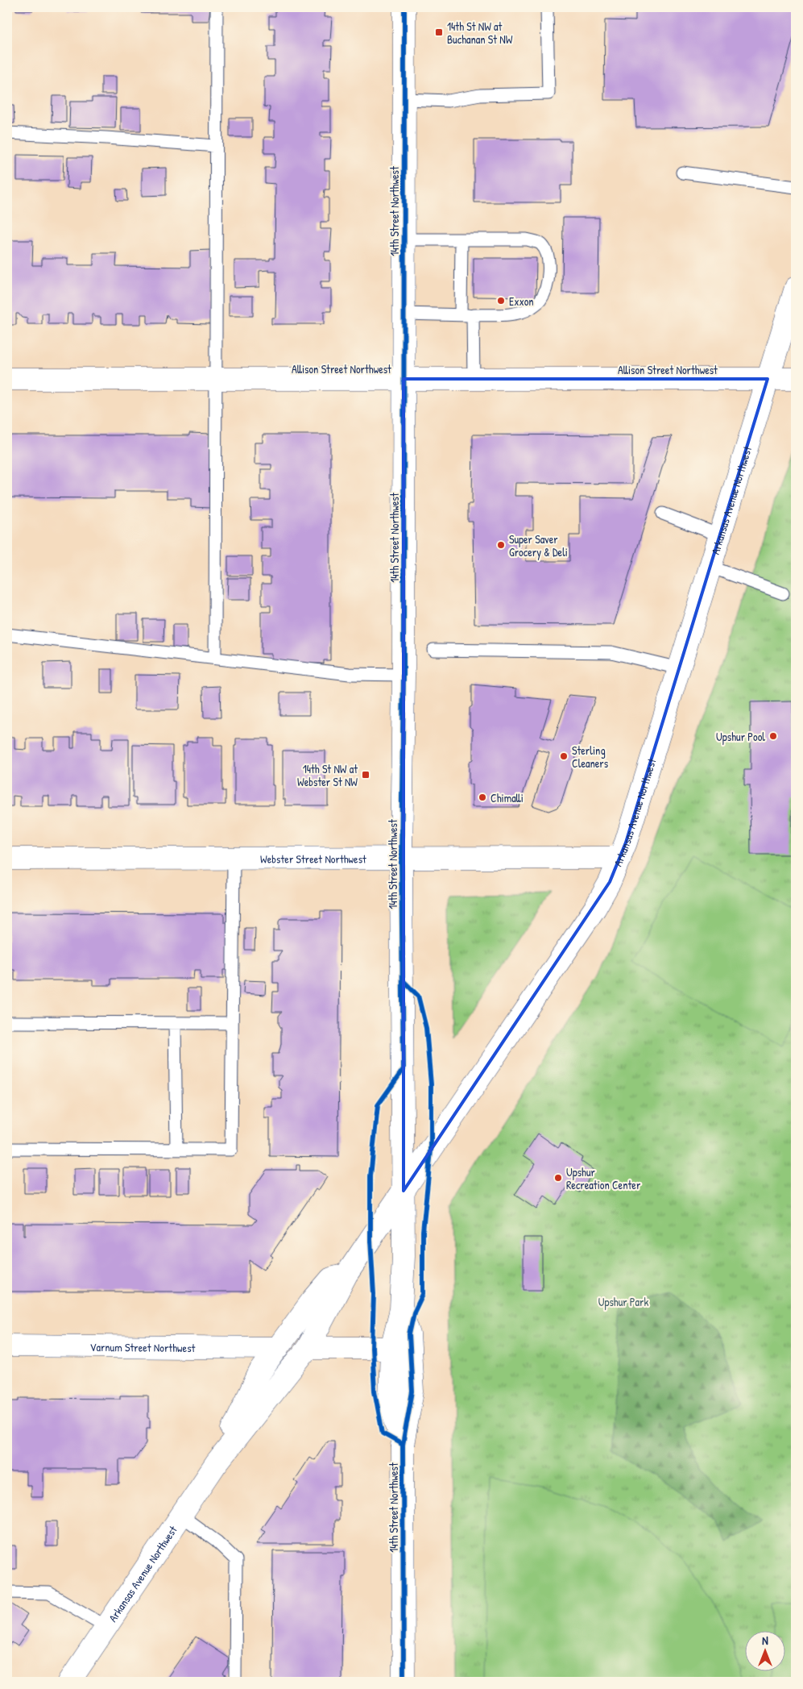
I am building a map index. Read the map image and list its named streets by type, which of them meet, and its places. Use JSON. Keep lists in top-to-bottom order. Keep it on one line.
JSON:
{"streets":{"street":["14th Street Northwest","Allison Street Northwest","Arkansas Avenue Northwest","Webster Street Northwest","Varnum Street Northwest"]},"crossings":[["14th Street Northwest","Allison Street Northwest"],["14th Street Northwest","Arkansas Avenue Northwest"],["14th Street Northwest","Webster Street Northwest"],["Allison Street Northwest","Arkansas Avenue Northwest"],["Arkansas Avenue Northwest","Webster Street Northwest"],["Arkansas Avenue Northwest","Varnum Street Northwest"]],"parks":["Upshur Park"],"places":{"transit":["14th St NW at Buchanan St NW","14th St NW at Webster St NW"],"other":["Exxon","Super Saver Grocery & Deli","Upshur Pool","Sterling Cleaners","Chimalli","Upshur Recreation Center"]},"north":"top"}
